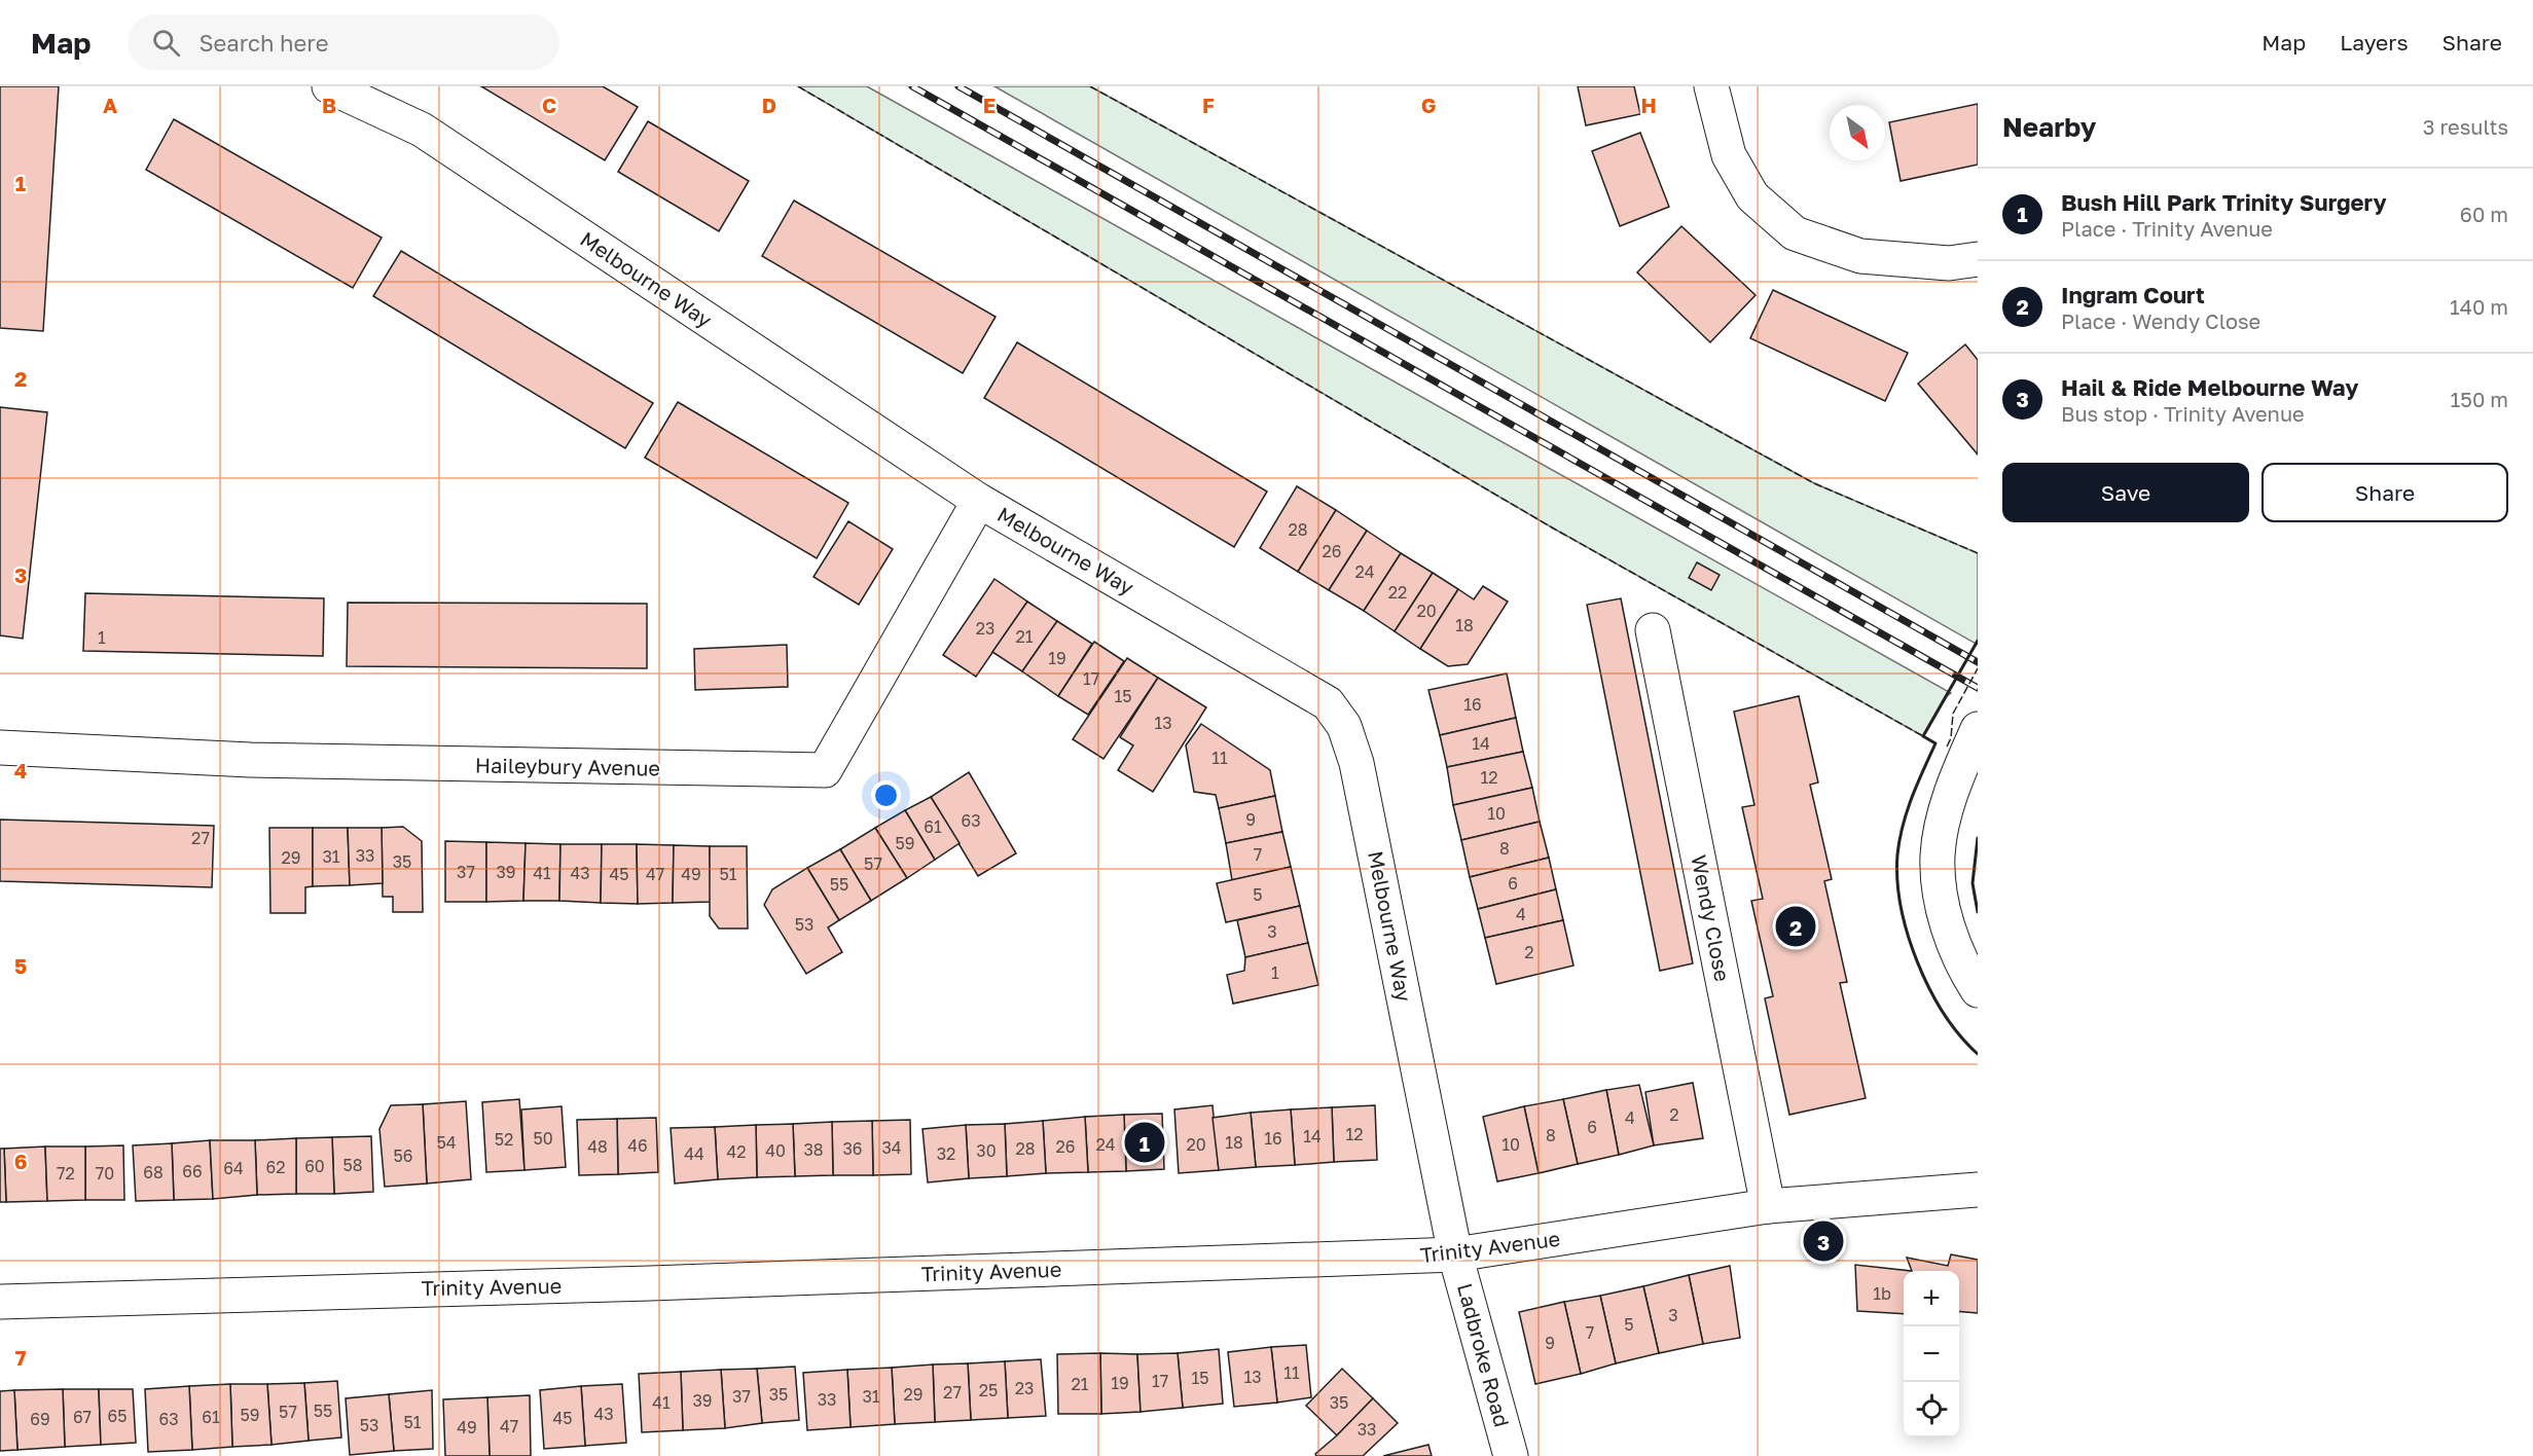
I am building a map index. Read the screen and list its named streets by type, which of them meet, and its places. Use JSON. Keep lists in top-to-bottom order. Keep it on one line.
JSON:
{"streets":{"street":["Melbourne Way","Haileybury Avenue","Wendy Close","Trinity Avenue","Ladbroke Road"]},"crossings":[["Melbourne Way","Haileybury Avenue"],["Melbourne Way","Trinity Avenue"],["Melbourne Way","Ladbroke Road"],["Wendy Close","Trinity Avenue"],["Trinity Avenue","Ladbroke Road"]],"house_numbers":["28","26","24","22","20","18","23","21","1","19","17","15","16","13","14","11","12","10","9","63","61","27","59","8","7","33","31","29","35","57","37","39","41","43","45","47","49","51","6","55","5","4","53","3","2","1","2","4","6","12","8","14","50","16","52","54","18","24","20","10","46","48","26","34","36","28","38","40","30","42","44","32","56","58","60","62","64","66","68","72","70","1b","3","5","7","9","11","13","15","17","19","21","23","25","27","35","29","37","31","33","39","41","35","55","57","43","59","65","67","61","45","69","63","51","53","47","49","33"],"north":"bottom right","page":{"header":"Map","search":"Search here","nav":["Map","Layers","Share"],"heading":["Nearby","3 results"],"list":[{"mark":"1","name":"Bush Hill Park Trinity Surgery","note":"Place · Trinity Avenue","value":"60 m"},{"mark":"2","name":"Ingram Court","note":"Place · Wendy Close","value":"140 m"},{"mark":"3","name":"Hail & Ride Melbourne Way","note":"Bus stop · Trinity Avenue","value":"150 m"}],"buttons":["Save","Share"],"pins":["2","1","3"],"map_buttons":["+","−"]},"grid":{"columns":["A","B","C","D","E","F","G","H"],"rows":["1","2","3","4","5","6","7"]}}
